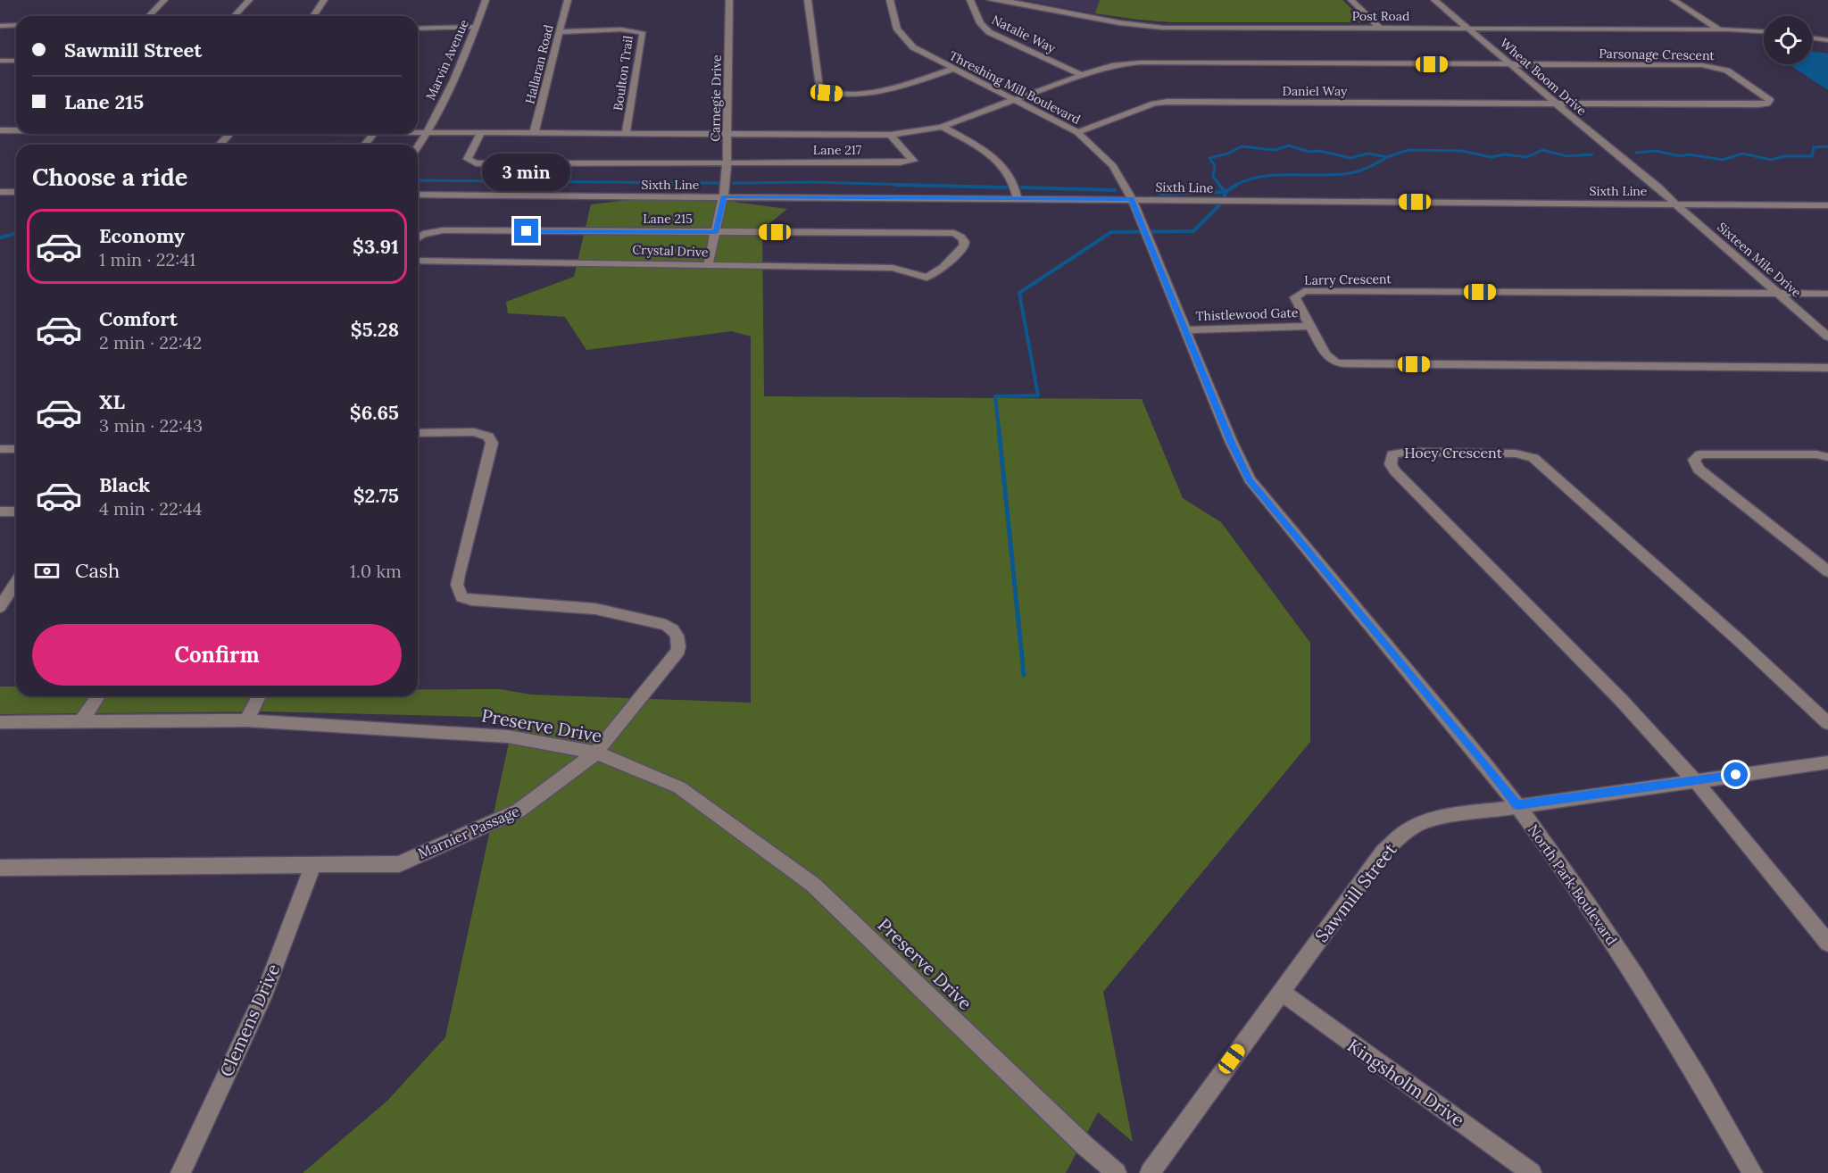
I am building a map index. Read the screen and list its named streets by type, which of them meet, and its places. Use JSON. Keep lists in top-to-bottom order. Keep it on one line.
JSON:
{"streets":{"street":["Post Road","Natalie Way","Parsonage Crescent","Marvin Avenue","Hallaran Road","Boulton Trail","Wheat Boom Drive","Threshing Mill Boulevard","Daniel Way","Carnegie Drive","Lane 217","Sixth Line","Lane 215","Crystal Drive","Sixteen Mile Drive","Larry Crescent","Thistlewood Gate","Hoey Crescent","Preserve Drive","Marnier Passage","North Park Boulevard","Sawmill Street","Clemens Drive","Kingsholm Drive"]},"crossings":[["Post Road","Wheat Boom Drive"],["Parsonage Crescent","Wheat Boom Drive"],["Parsonage Crescent","Daniel Way"],["Hallaran Road","Boulton Trail"],["Wheat Boom Drive","Daniel Way"],["Wheat Boom Drive","Sixth Line"],["Wheat Boom Drive","Sixteen Mile Drive"],["Threshing Mill Boulevard","Daniel Way"],["Threshing Mill Boulevard","Sixth Line"],["Threshing Mill Boulevard","North Park Boulevard"],["Carnegie Drive","Lane 217"],["Carnegie Drive","Sixth Line"],["Carnegie Drive","Lane 215"],["Carnegie Drive","Crystal Drive"],["Sixth Line","Sixteen Mile Drive"],["Sixth Line","North Park Boulevard"],["Lane 215","Crystal Drive"],["Sixteen Mile Drive","Larry Crescent"],["Larry Crescent","Thistlewood Gate"],["Thistlewood Gate","North Park Boulevard"],["Hoey Crescent","Sawmill Street"],["Preserve Drive","Marnier Passage"],["Marnier Passage","Clemens Drive"],["North Park Boulevard","Sawmill Street"],["Sawmill Street","Kingsholm Drive"]],"page":{"banner":["Sawmill Street","Lane 215"],"heading":"Choose a ride","bubble":"3 min","list":[{"name":"Economy","note":"1 min · 22:41","value":"$3.91"},{"name":"Comfort","note":"2 min · 22:42","value":"$5.28"},{"name":"XL","note":"3 min · 22:43","value":"$6.65"},{"name":"Black","note":"4 min · 22:44","value":"$2.75"}],"pay":["Cash","1.0 km"],"buttons":"Confirm"}}
